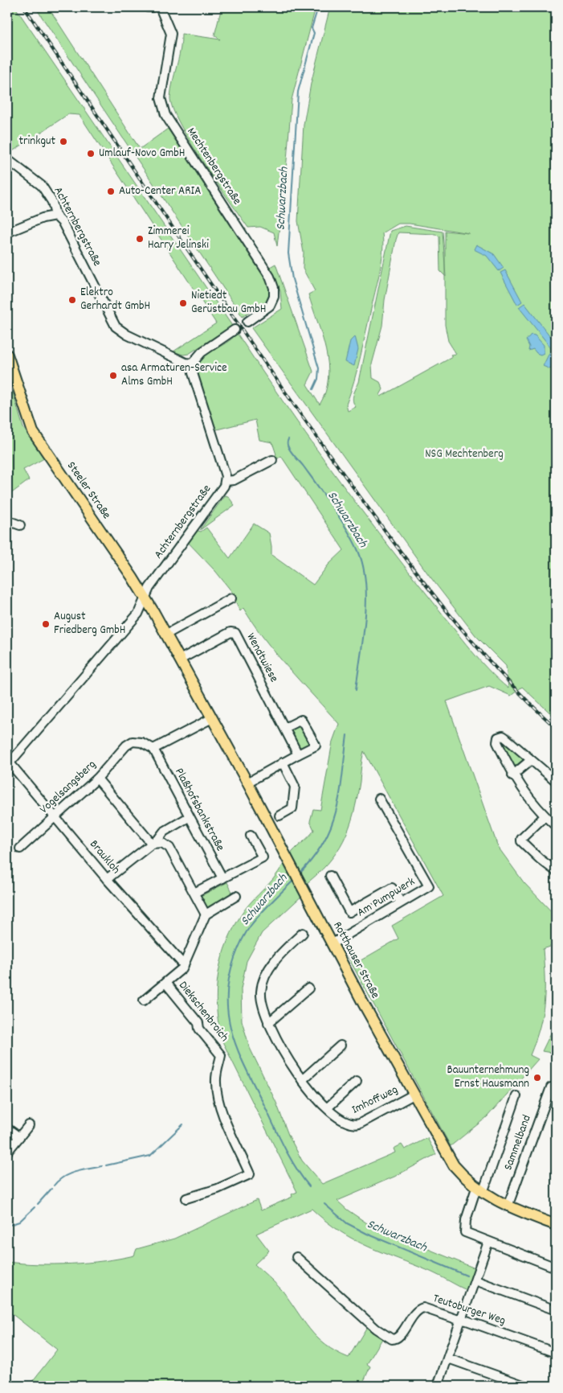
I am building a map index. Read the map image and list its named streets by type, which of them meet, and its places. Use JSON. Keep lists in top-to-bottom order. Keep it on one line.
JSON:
{"streets":{"main road":["Steeler Straße","Rotthauser Straße"],"street":["Mechtenbergstraße","Achternbergstraße","Wendtwiese","Vogelsangsberg","Plaßhofsbankstraße","Braukloh","Am Pumpwerk","Diekschenbroich","Imhoffweg","Sammelband","Teutoburger Weg"]},"crossings":[["Achternbergstraße","Steeler Straße"],["Achternbergstraße","Braukloh"],["Steeler Straße","Wendtwiese"],["Steeler Straße","Rotthauser Straße"],["Wendtwiese","Rotthauser Straße"],["Vogelsangsberg","Plaßhofsbankstraße"],["Vogelsangsberg","Braukloh"],["Am Pumpwerk","Rotthauser Straße"],["Rotthauser Straße","Imhoffweg"],["Rotthauser Straße","Sammelband"]],"water":["Schwarzbach"],"parks":["NSG Mechtenberg"],"places":["trinkgut","Umlauf-Novo GmbH","Auto-Center ARIA","Zimmerei Harry Jelinski","Elektro Gerhardt GmbH","Nietiedt Gerüstbau GmbH","asa Armaturen-Service Alms GmbH","August Friedberg GmbH","Bauunternehmung Ernst Hausmann"]}
